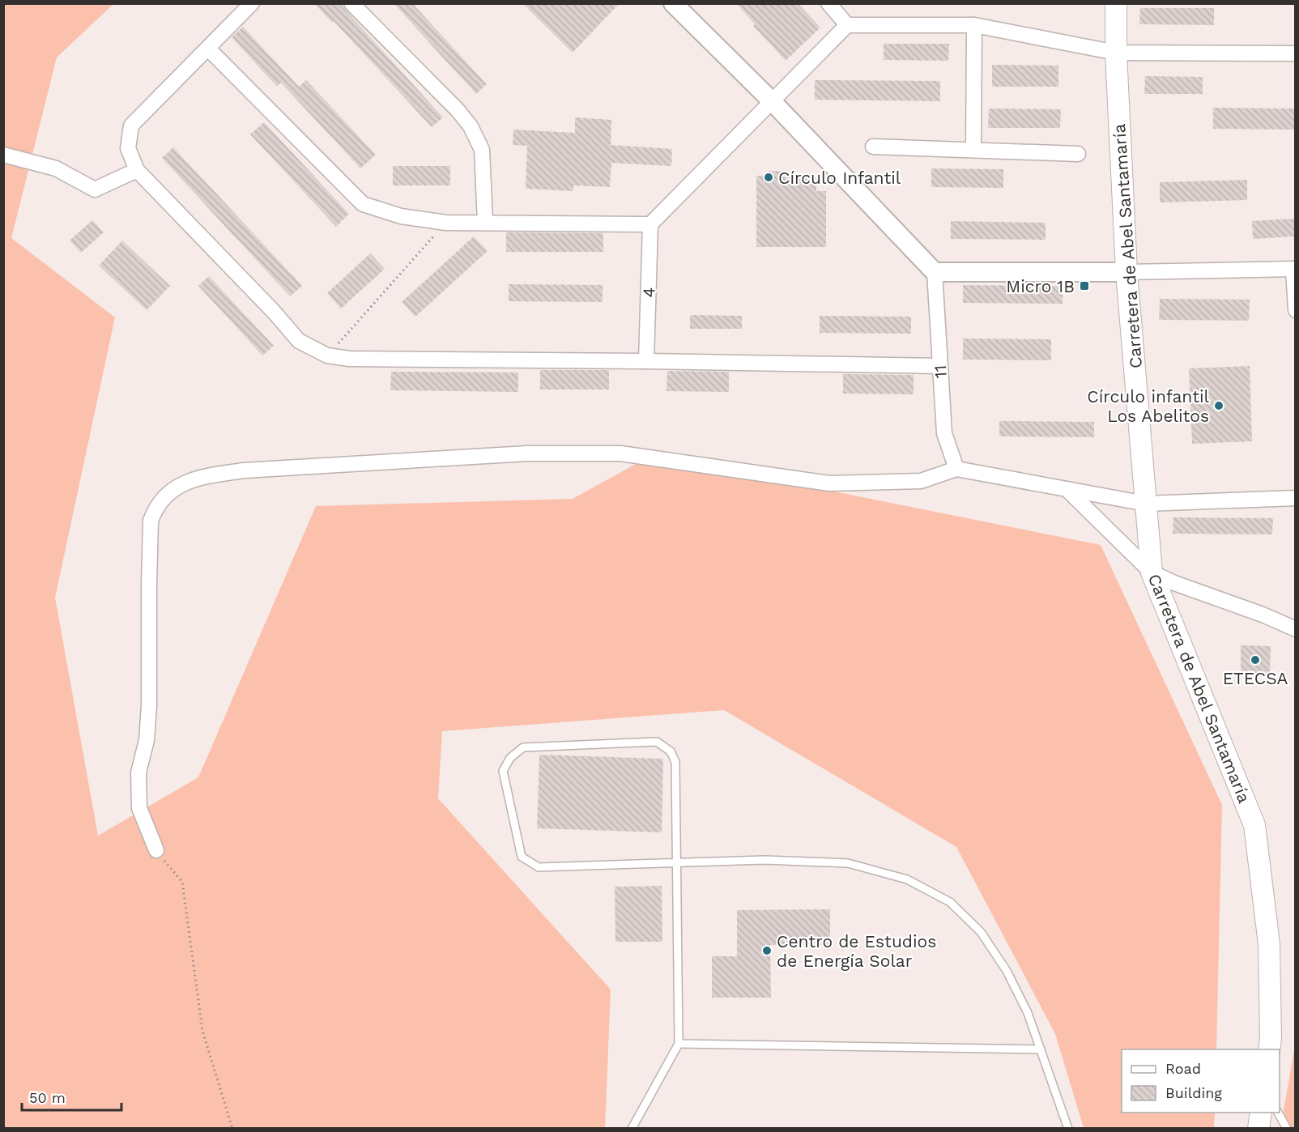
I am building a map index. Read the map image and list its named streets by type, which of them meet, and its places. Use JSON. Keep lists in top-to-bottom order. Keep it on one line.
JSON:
{"streets":{"main road":["Carretera de Abel Santamaría"],"street":["4","11"]},"places":{"other":["Círculo Infantil","Círculo infantil Los Abelitos","ETECSA","Centro de Estudios de Energía Solar"],"transit":["Micro 1B"]},"legend":["Road","Building"],"scale_bar":"50 m"}
